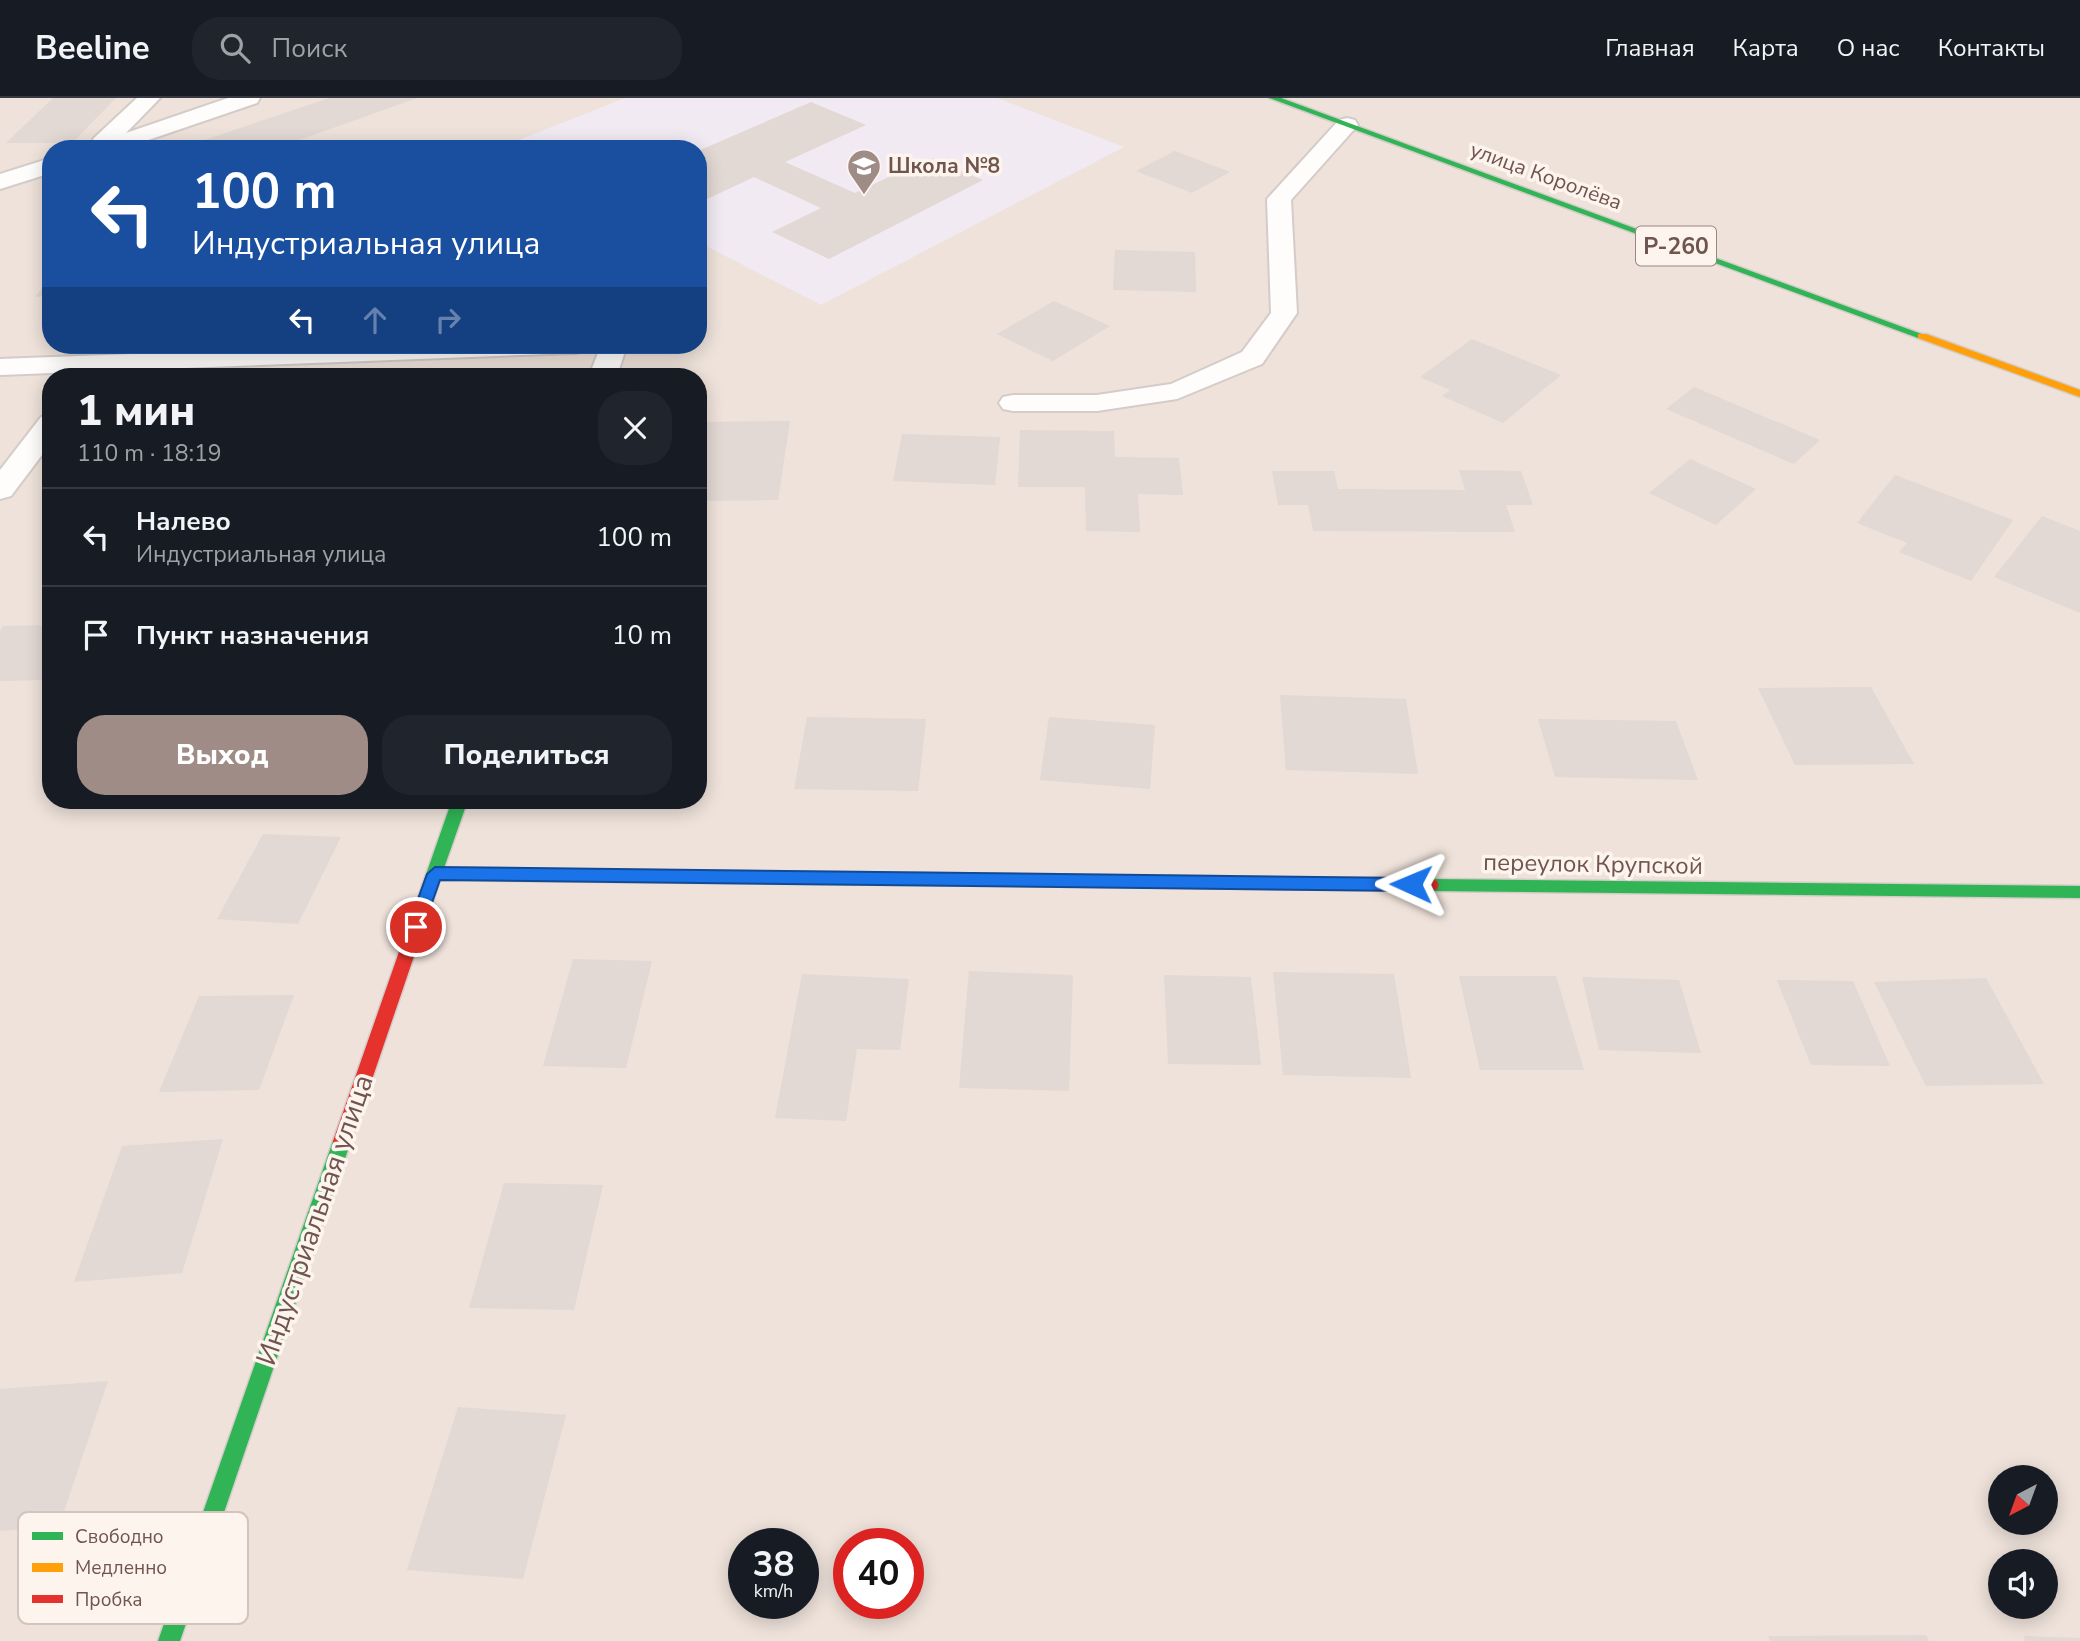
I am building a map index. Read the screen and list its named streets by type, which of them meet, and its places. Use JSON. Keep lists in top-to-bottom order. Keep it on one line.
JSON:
{"streets":{"main road":["улица Королёва","Р-260","переулок Крупской","Индустриальная улица"]},"crossings":[["переулок Крупской","Индустриальная улица"]],"places":{"school or university":["Школа №8"]},"legend":["Свободно","Медленно","Пробка"],"north":"bottom left","page":{"header":"Beeline","search":"Поиск","nav":["Главная","Карта","О нас","Контакты"],"turn":["100 m","Индустриальная улица"],"heading":["1 мин","110 m · 18:19"],"list":[{"name":"Налево","note":"Индустриальная улица","value":"100 m"},{"name":"Пункт назначения","value":"10 m"}],"buttons":["Выход","Поделиться"],"speed":"38 km/h","limit":"40"}}
